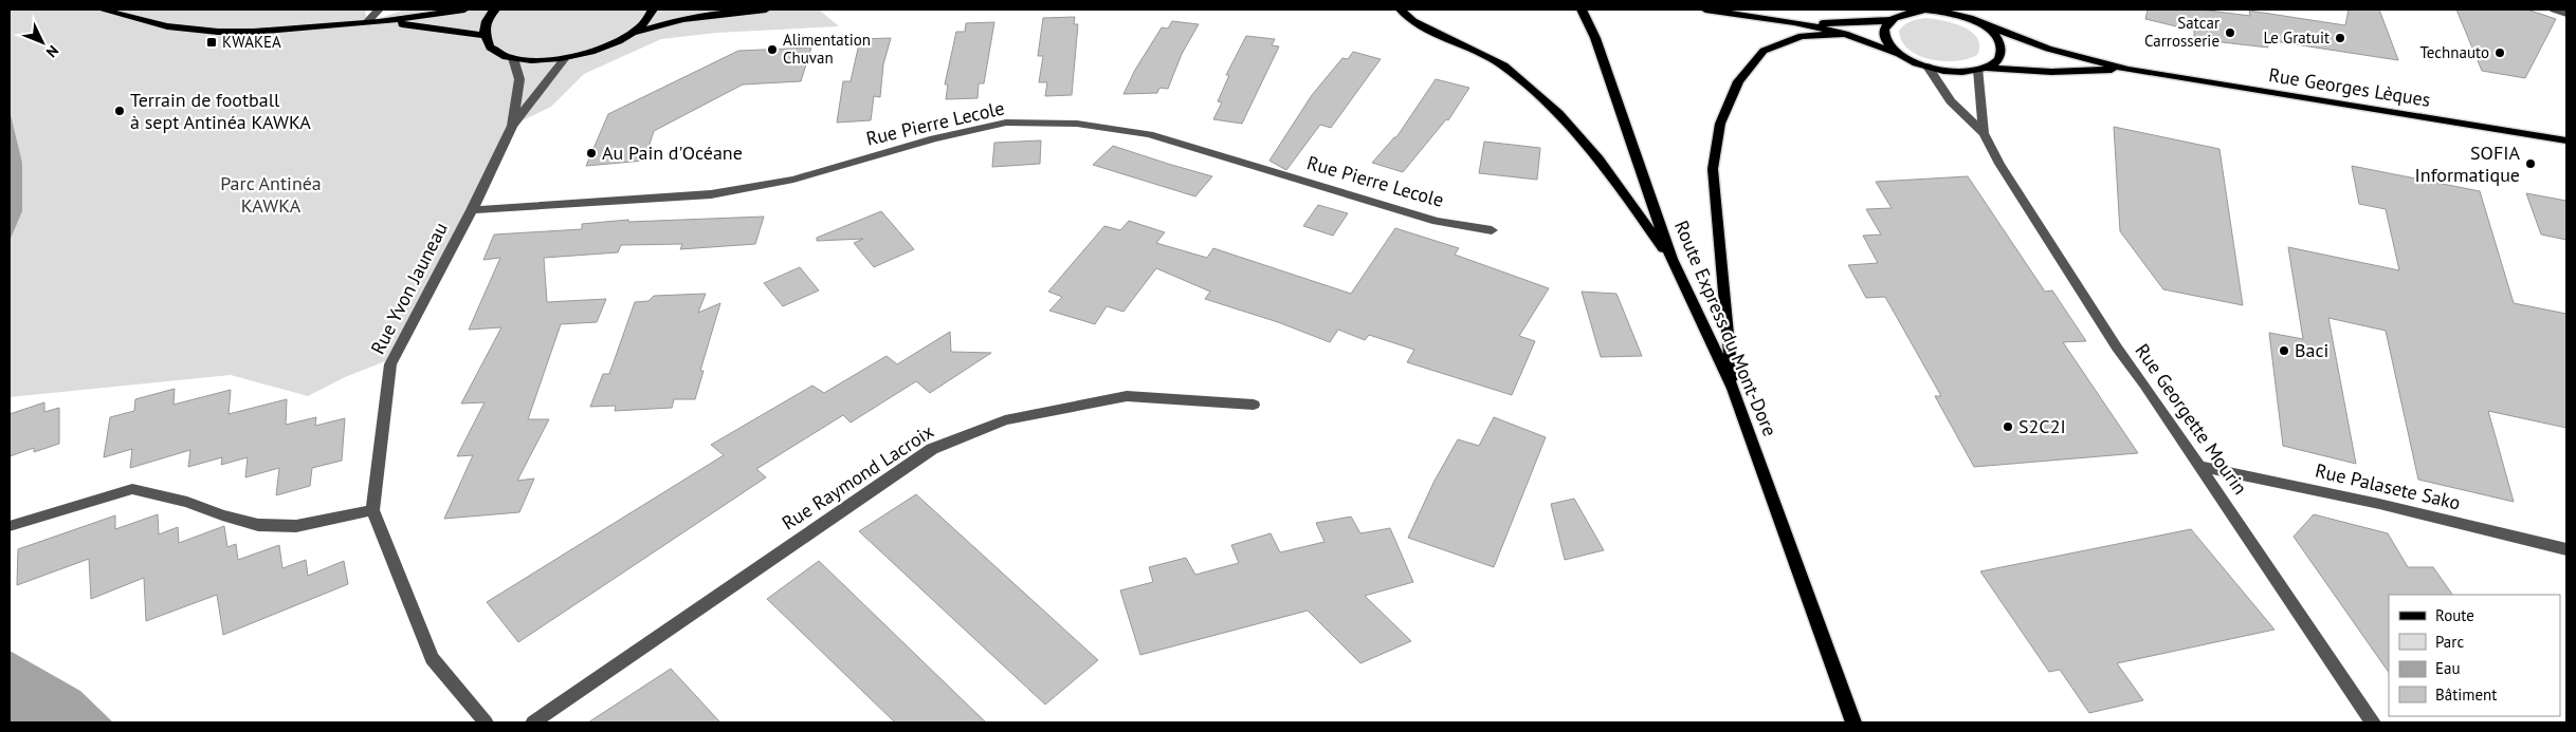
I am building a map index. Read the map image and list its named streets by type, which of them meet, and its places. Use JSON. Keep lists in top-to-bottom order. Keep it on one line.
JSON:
{"streets":{"main road":["Rue Georges Lèques","Route Express du Mont-Dore"],"street":["Rue Pierre Lecole","Rue Yvon Jauneau","Rue Georgette Mourin","Rue Raymond Lacroix","Rue Palasete Sako"]},"crossings":[["Rue Georges Lèques","Rue Georgette Mourin"],["Rue Pierre Lecole","Rue Yvon Jauneau"],["Rue Georgette Mourin","Rue Palasete Sako"]],"parks":["Parc Antinéa KAWKA"],"places":{"other":["Satcar Carrosserie","Le Gratuit","Alimentation Chuvan","Technauto","Terrain de football à sept Antinéa KAWKA","Au Pain d'Océane","SOFIA Informatique","Baci","S2C2I"],"transit":["KWAKEA"]},"legend":["Route","Parc","Eau","Bâtiment"],"north":"bottom right"}
